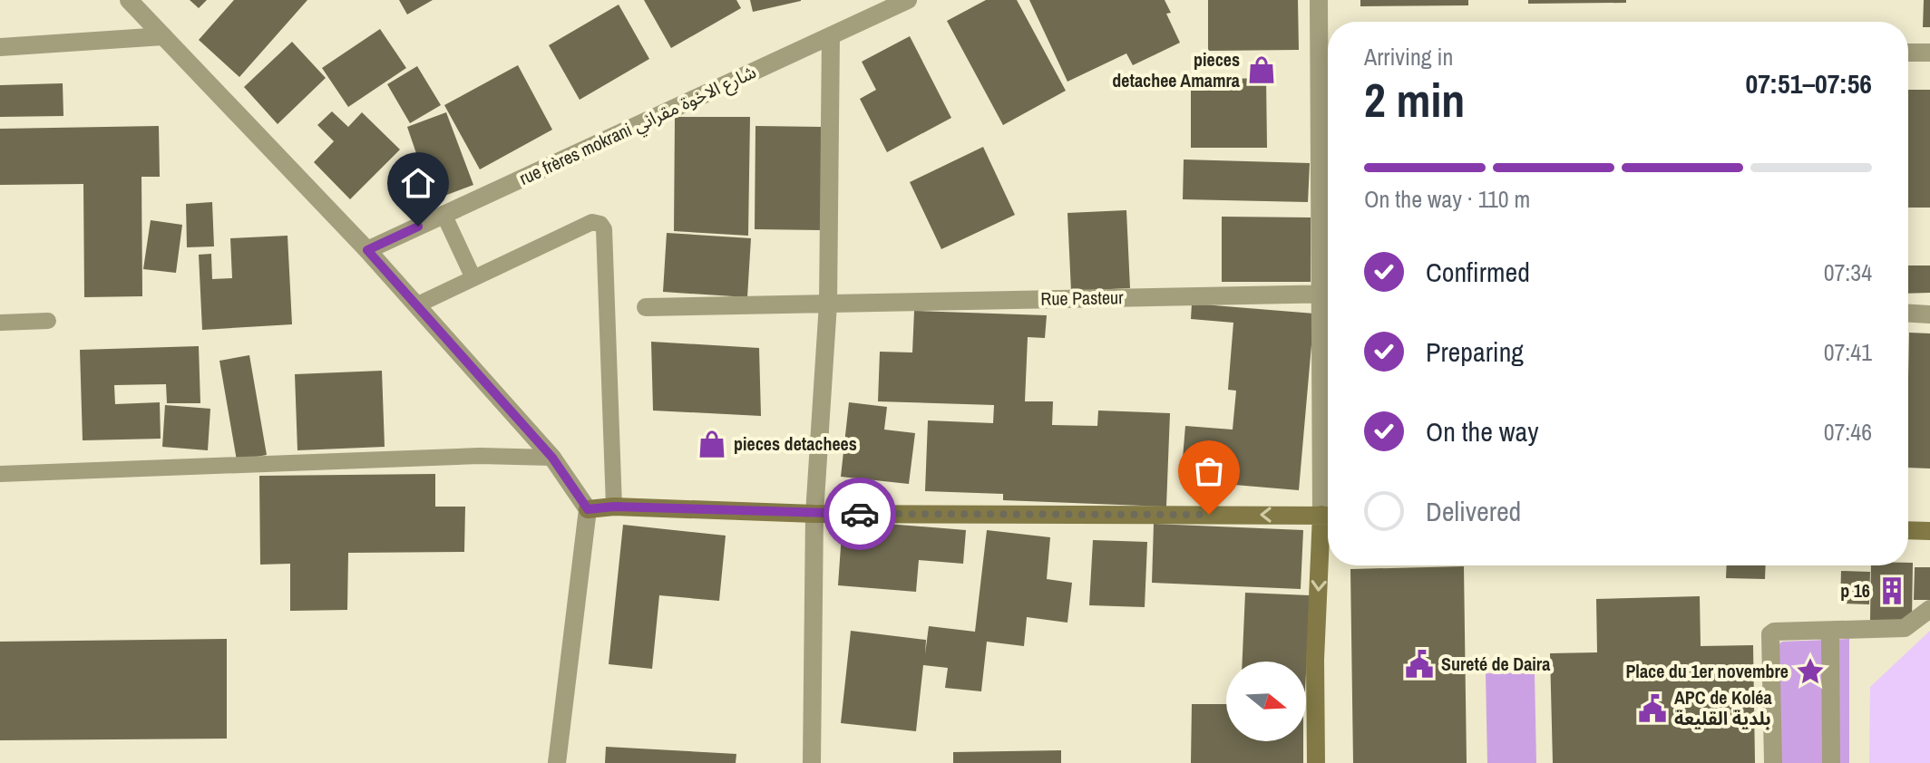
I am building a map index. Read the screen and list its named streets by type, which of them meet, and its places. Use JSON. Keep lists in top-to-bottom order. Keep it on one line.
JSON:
{"streets":{"street":["rue frères mokrani شارع الاخوة مقراني","Rue Pasteur"]},"places":{"shop":["pieces detachee Amamra","pieces detachees"],"building":["p 16"],"public building":["Sureté de Daira","APC de Koléa بلدية القليعة"],"place":["Place du 1er novembre"]},"north":"right","page":{"heading":["2 min","Arriving in","07:51–07:56"],"bar":"On the way · 110 m","list":[["Confirmed","07:34"],["Preparing","07:41"],["On the way","07:46"],"Delivered"]}}
